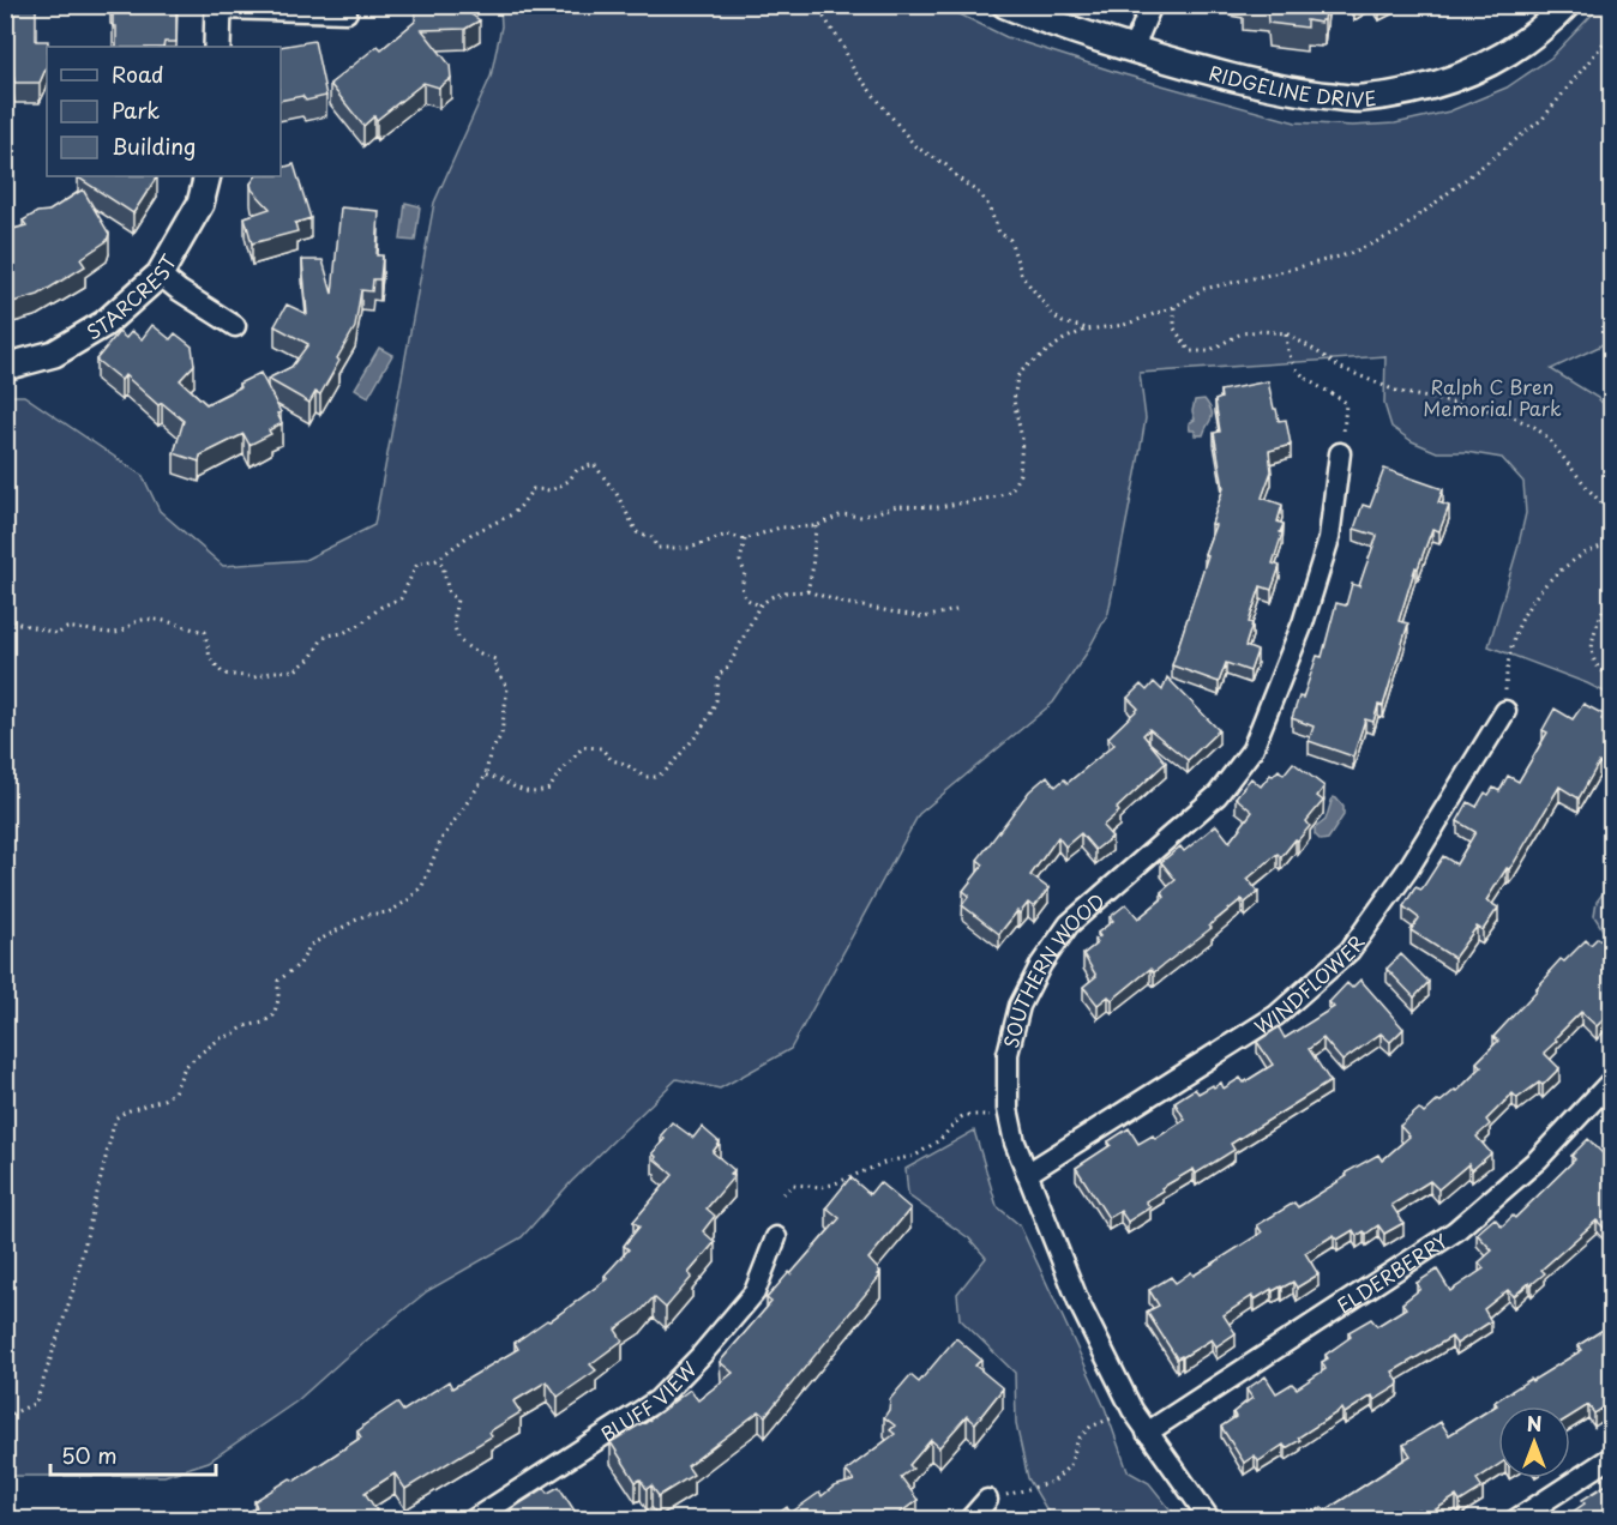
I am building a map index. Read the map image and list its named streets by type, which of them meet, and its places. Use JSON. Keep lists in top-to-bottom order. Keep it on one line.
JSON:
{"streets":{"street":["RIDGELINE DRIVE","STARCREST","SOUTHERN WOOD","WINDFLOWER","ELDERBERRY","BLUFF VIEW"]},"crossings":[["SOUTHERN WOOD","WINDFLOWER"],["SOUTHERN WOOD","ELDERBERRY"]],"parks":["Ralph C Bren Memorial Park"],"legend":["Road","Park","Building"],"scale_bar":"50 m","north":"top"}
